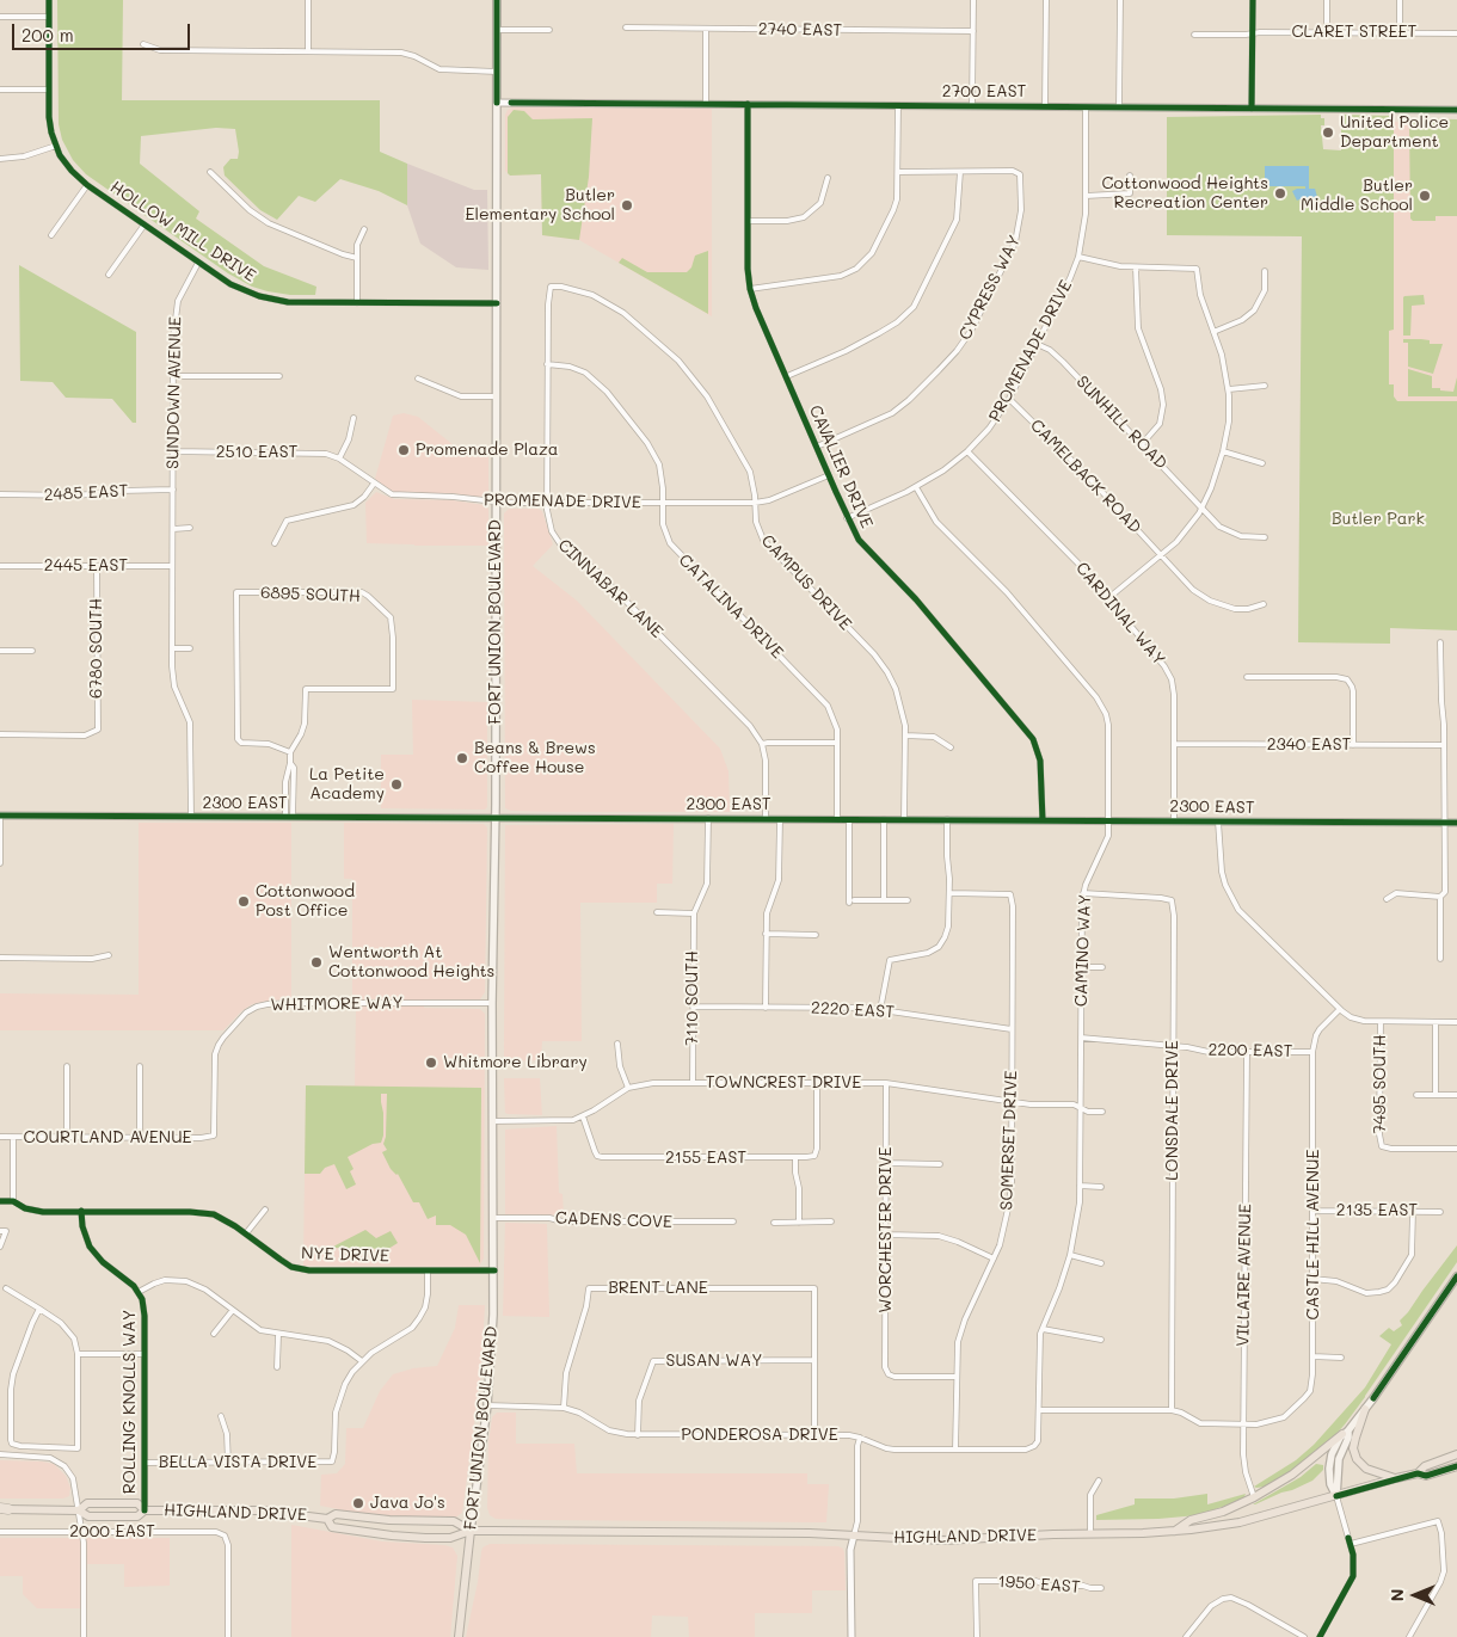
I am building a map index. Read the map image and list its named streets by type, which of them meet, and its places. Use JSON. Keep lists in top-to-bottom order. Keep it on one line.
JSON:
{"streets":{"main road":["FORT UNION BOULEVARD","HIGHLAND DRIVE"],"street":["2740 EAST","CLARET STREET","2700 EAST","HOLLOW MILL DRIVE","CYPRESS WAY","PROMENADE DRIVE","SUNDOWN AVENUE","SUNHILL ROAD","2510 EAST","CAVALIER DRIVE","CAMELBACK ROAD","2485 EAST","2445 EAST","CAMPUS DRIVE","CINNABAR LANE","6895 SOUTH","CATALINA DRIVE","CARDINAL WAY","6780 SOUTH","2340 EAST","2300 EAST","CAMINO WAY","7110 SOUTH","WHITMORE WAY","2220 EAST","2200 EAST","TOWNCREST DRIVE","7495 SOUTH","LONSDALE DRIVE","COURTLAND AVENUE","SOMERSET DRIVE","2155 EAST","2135 EAST","CADENS COVE","WORCHESTER DRIVE","CASTLE HILL AVENUE","NYE DRIVE","VILLAIRE AVENUE","BRENT LANE","SUSAN WAY","ROLLING KNOLLS WAY","PONDEROSA DRIVE","BELLA VISTA DRIVE","2000 EAST","1950 EAST"]},"crossings":[["2700 EAST","PROMENADE DRIVE"],["2700 EAST","CAVALIER DRIVE"],["2700 EAST","FORT UNION BOULEVARD"],["HOLLOW MILL DRIVE","SUNDOWN AVENUE"],["HOLLOW MILL DRIVE","FORT UNION BOULEVARD"],["CYPRESS WAY","CAVALIER DRIVE"],["PROMENADE DRIVE","SUNHILL ROAD"],["PROMENADE DRIVE","2510 EAST"],["PROMENADE DRIVE","CAVALIER DRIVE"],["PROMENADE DRIVE","CAMELBACK ROAD"],["PROMENADE DRIVE","CAMPUS DRIVE"],["PROMENADE DRIVE","CINNABAR LANE"],["PROMENADE DRIVE","CATALINA DRIVE"],["PROMENADE DRIVE","CARDINAL WAY"],["PROMENADE DRIVE","FORT UNION BOULEVARD"],["PROMENADE DRIVE","CAMINO WAY"],["SUNDOWN AVENUE","2510 EAST"],["SUNDOWN AVENUE","2485 EAST"],["SUNDOWN AVENUE","2445 EAST"],["SUNDOWN AVENUE","2300 EAST"],["CAVALIER DRIVE","2300 EAST"],["2445 EAST","6780 SOUTH"],["CAMPUS DRIVE","CINNABAR LANE"],["CAMPUS DRIVE","2300 EAST"],["CINNABAR LANE","CATALINA DRIVE"],["CINNABAR LANE","2300 EAST"],["6895 SOUTH","2300 EAST"],["CATALINA DRIVE","2300 EAST"],["CARDINAL WAY","2340 EAST"],["CARDINAL WAY","2300 EAST"],["FORT UNION BOULEVARD","2300 EAST"],["FORT UNION BOULEVARD","WHITMORE WAY"],["FORT UNION BOULEVARD","TOWNCREST DRIVE"],["FORT UNION BOULEVARD","CADENS COVE"],["FORT UNION BOULEVARD","NYE DRIVE"],["FORT UNION BOULEVARD","PONDEROSA DRIVE"],["FORT UNION BOULEVARD","HIGHLAND DRIVE"],["2300 EAST","CAMINO WAY"],["CAMINO WAY","2200 EAST"],["CAMINO WAY","TOWNCREST DRIVE"],["CAMINO WAY","LONSDALE DRIVE"],["CAMINO WAY","PONDEROSA DRIVE"],["7110 SOUTH","2220 EAST"],["7110 SOUTH","TOWNCREST DRIVE"],["WHITMORE WAY","COURTLAND AVENUE"],["2220 EAST","SOMERSET DRIVE"],["2200 EAST","LONSDALE DRIVE"],["2200 EAST","CASTLE HILL AVENUE"],["2200 EAST","VILLAIRE AVENUE"],["TOWNCREST DRIVE","SOMERSET DRIVE"],["TOWNCREST DRIVE","2155 EAST"],["TOWNCREST DRIVE","WORCHESTER DRIVE"],["LONSDALE DRIVE","CASTLE HILL AVENUE"],["SOMERSET DRIVE","WORCHESTER DRIVE"],["SOMERSET DRIVE","PONDEROSA DRIVE"],["2135 EAST","CASTLE HILL AVENUE"],["CASTLE HILL AVENUE","VILLAIRE AVENUE"],["NYE DRIVE","ROLLING KNOLLS WAY"],["BRENT LANE","SUSAN WAY"],["BRENT LANE","PONDEROSA DRIVE"],["SUSAN WAY","PONDEROSA DRIVE"],["ROLLING KNOLLS WAY","BELLA VISTA DRIVE"],["ROLLING KNOLLS WAY","HIGHLAND DRIVE"]],"parks":["Butler Park"],"places":["United Police Department","Cottonwood Heights Recreation Center","Butler Middle School","Butler Elementary School","Promenade Plaza","Beans & Brews Coffee House","La Petite Academy","Cottonwood Post Office","Wentworth At Cottonwood Heights","Whitmore Library","Java Jo's"],"scale_bar":"200 m","north":"left"}
